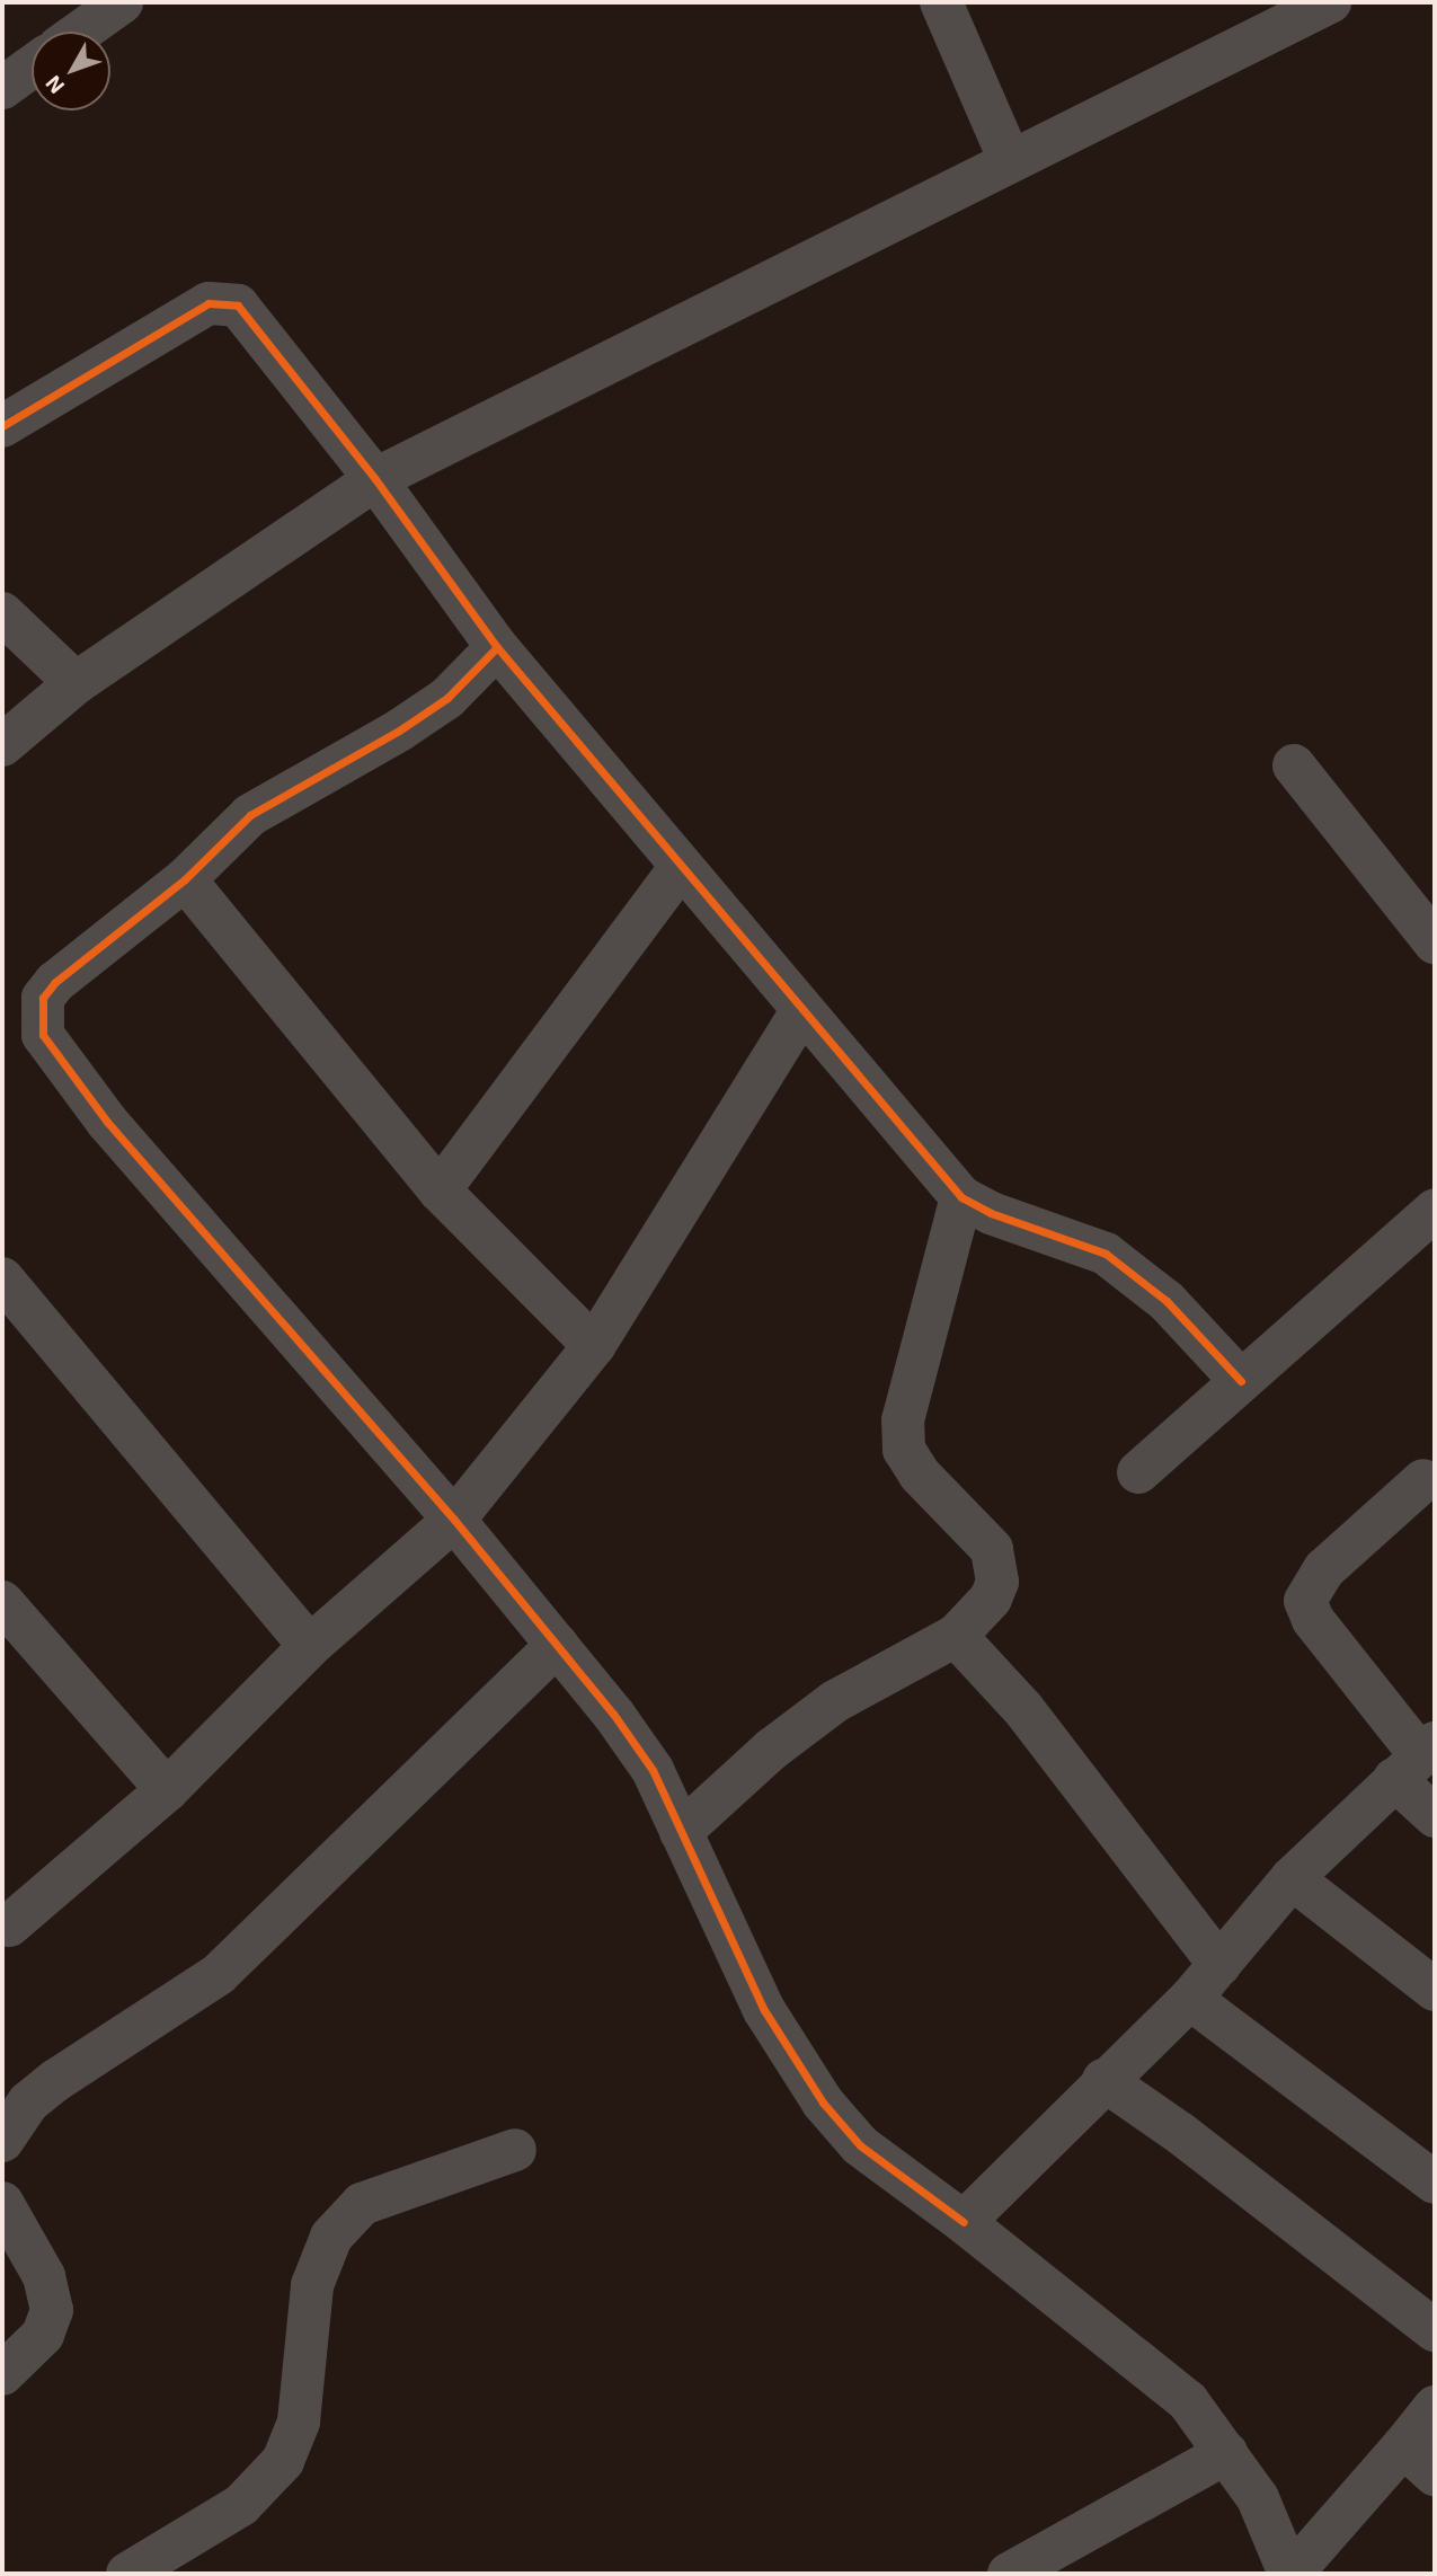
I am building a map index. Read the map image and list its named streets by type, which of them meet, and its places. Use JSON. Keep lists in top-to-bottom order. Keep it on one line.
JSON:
{"north":"bottom left"}
